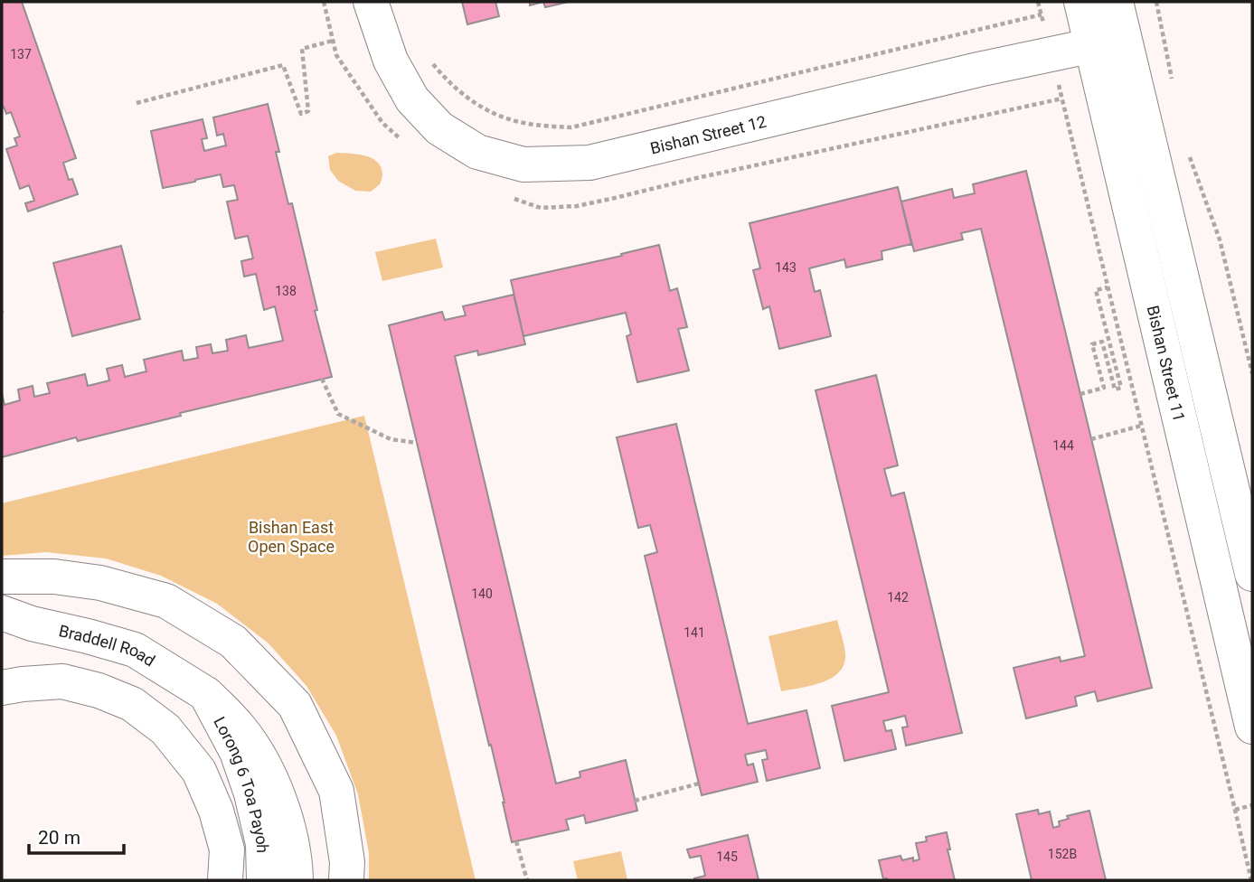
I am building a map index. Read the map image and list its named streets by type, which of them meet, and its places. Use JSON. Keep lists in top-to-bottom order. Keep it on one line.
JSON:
{"streets":{"main road":["Bishan Street 12","Bishan Street 11","Braddell Road","Lorong 6 Toa Payoh"]},"crossings":[["Bishan Street 12","Bishan Street 11"],["Braddell Road","Lorong 6 Toa Payoh"]],"parks":["Bishan East Open Space"],"house_numbers":["137","143","138","144","140","142","141","152B","145"],"scale_bar":"20 m"}
